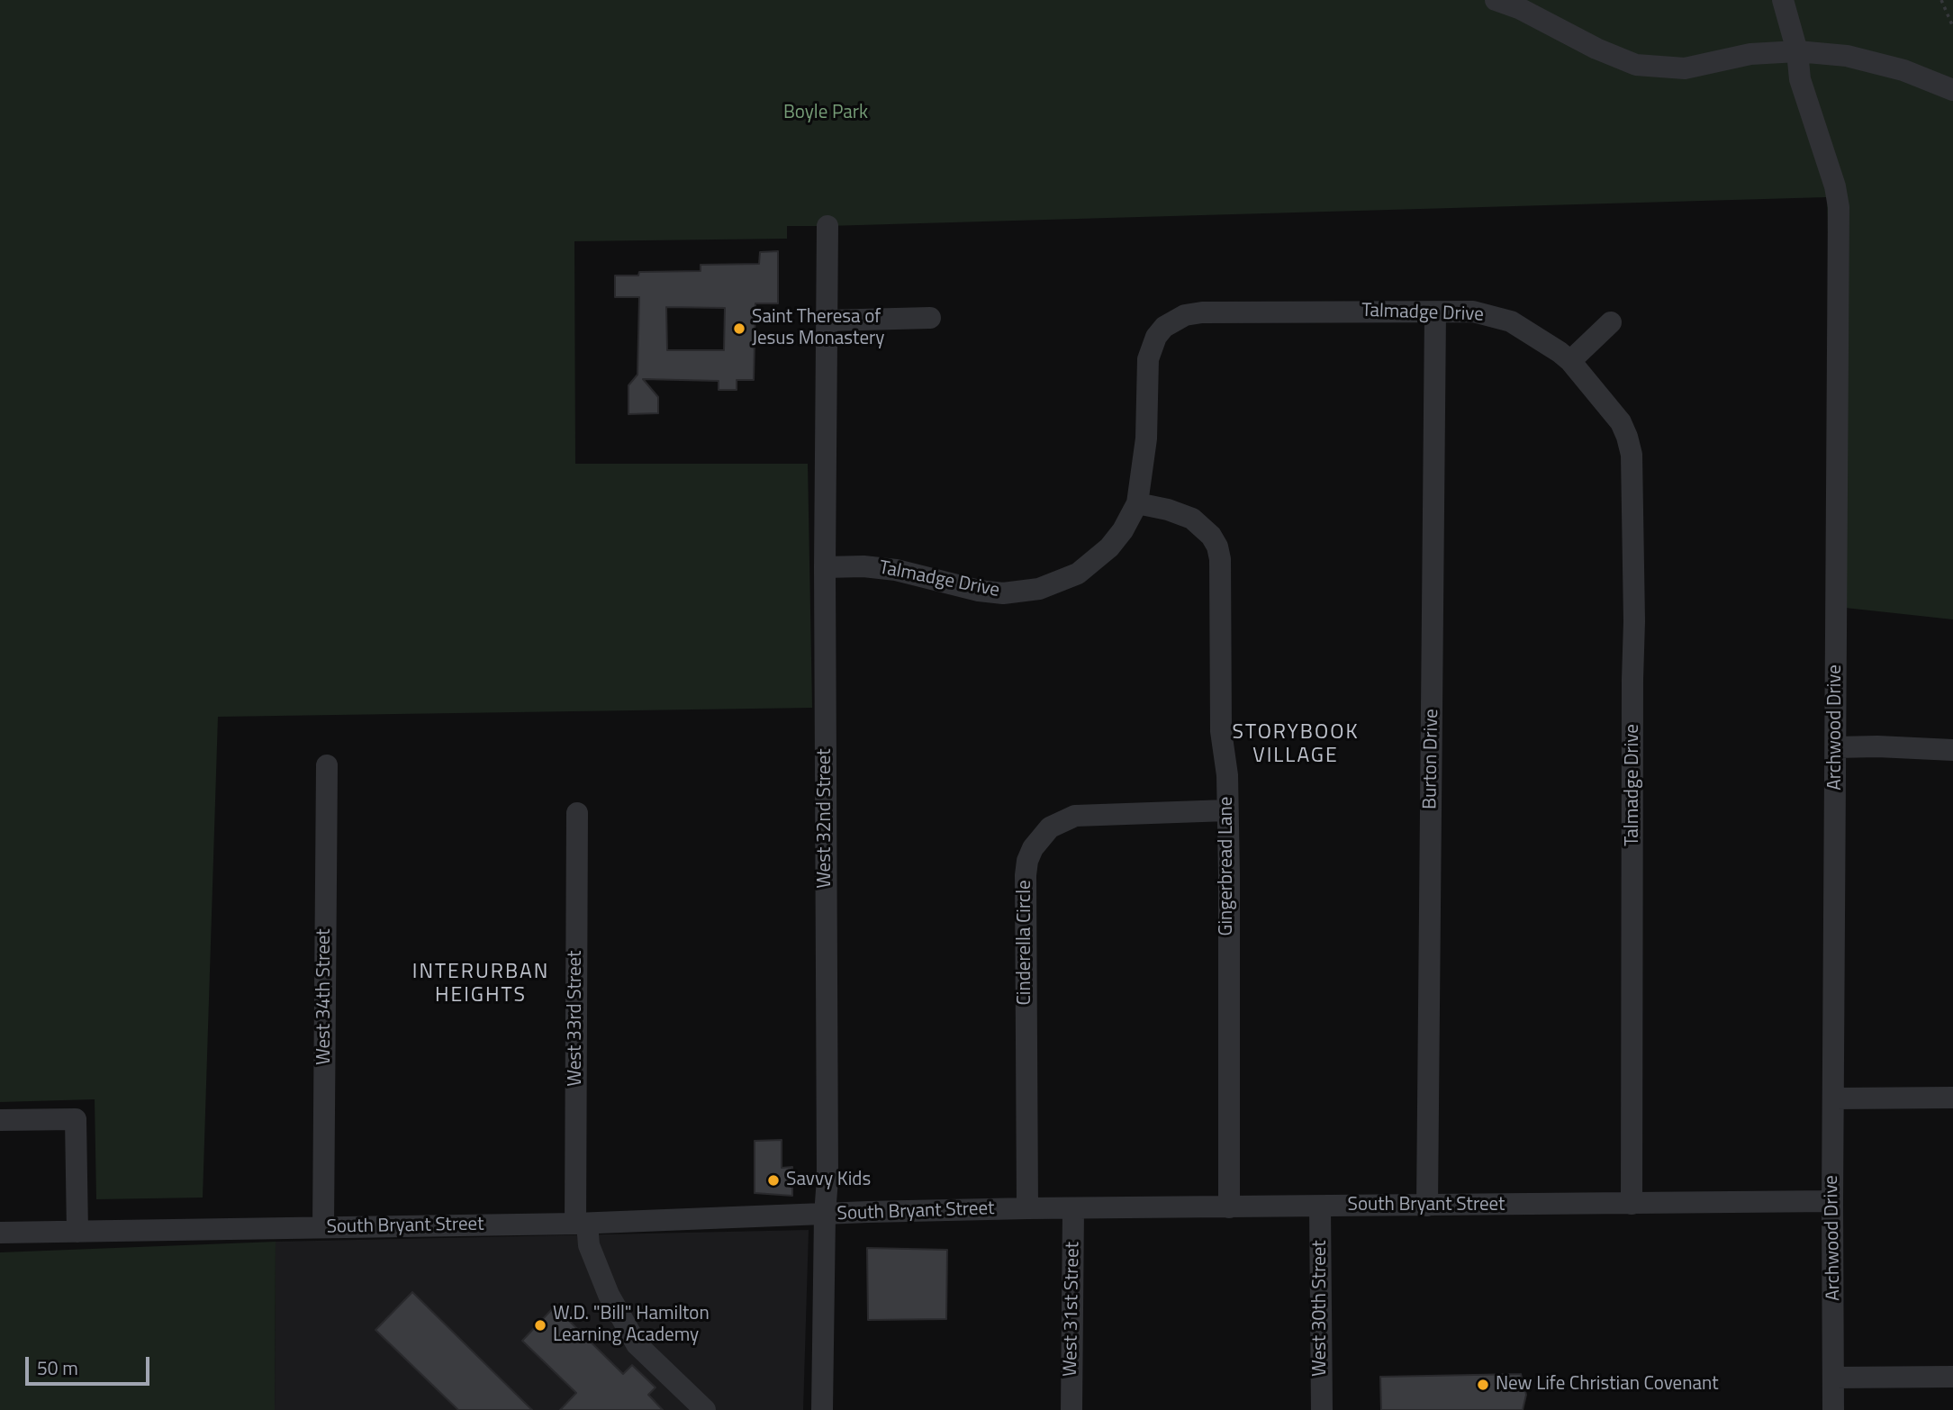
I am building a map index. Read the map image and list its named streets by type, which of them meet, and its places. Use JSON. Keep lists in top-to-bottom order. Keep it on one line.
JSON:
{"streets":{"street":["Talmadge Drive","Archwood Drive","Burton Drive","West 32nd Street","Gingerbread Lane","Cinderella Circle","West 34th Street","West 33rd Street","South Bryant Street","West 30th Street","West 31st Street"]},"crossings":[["Talmadge Drive","Burton Drive"],["Talmadge Drive","West 32nd Street"],["Talmadge Drive","Gingerbread Lane"],["Talmadge Drive","South Bryant Street"],["Archwood Drive","South Bryant Street"],["Burton Drive","South Bryant Street"],["West 32nd Street","South Bryant Street"],["Gingerbread Lane","Cinderella Circle"],["Gingerbread Lane","South Bryant Street"],["Cinderella Circle","South Bryant Street"],["West 34th Street","South Bryant Street"],["West 33rd Street","South Bryant Street"],["South Bryant Street","West 30th Street"],["South Bryant Street","West 31st Street"]],"districts":["STORYBOOK VILLAGE","INTERURBAN HEIGHTS"],"parks":["Boyle Park"],"places":["Saint Theresa of Jesus Monastery","Savvy Kids","W.D. \"Bill\" Hamilton Learning Academy","New Life Christian Covenant"],"scale_bar":"50 m"}
